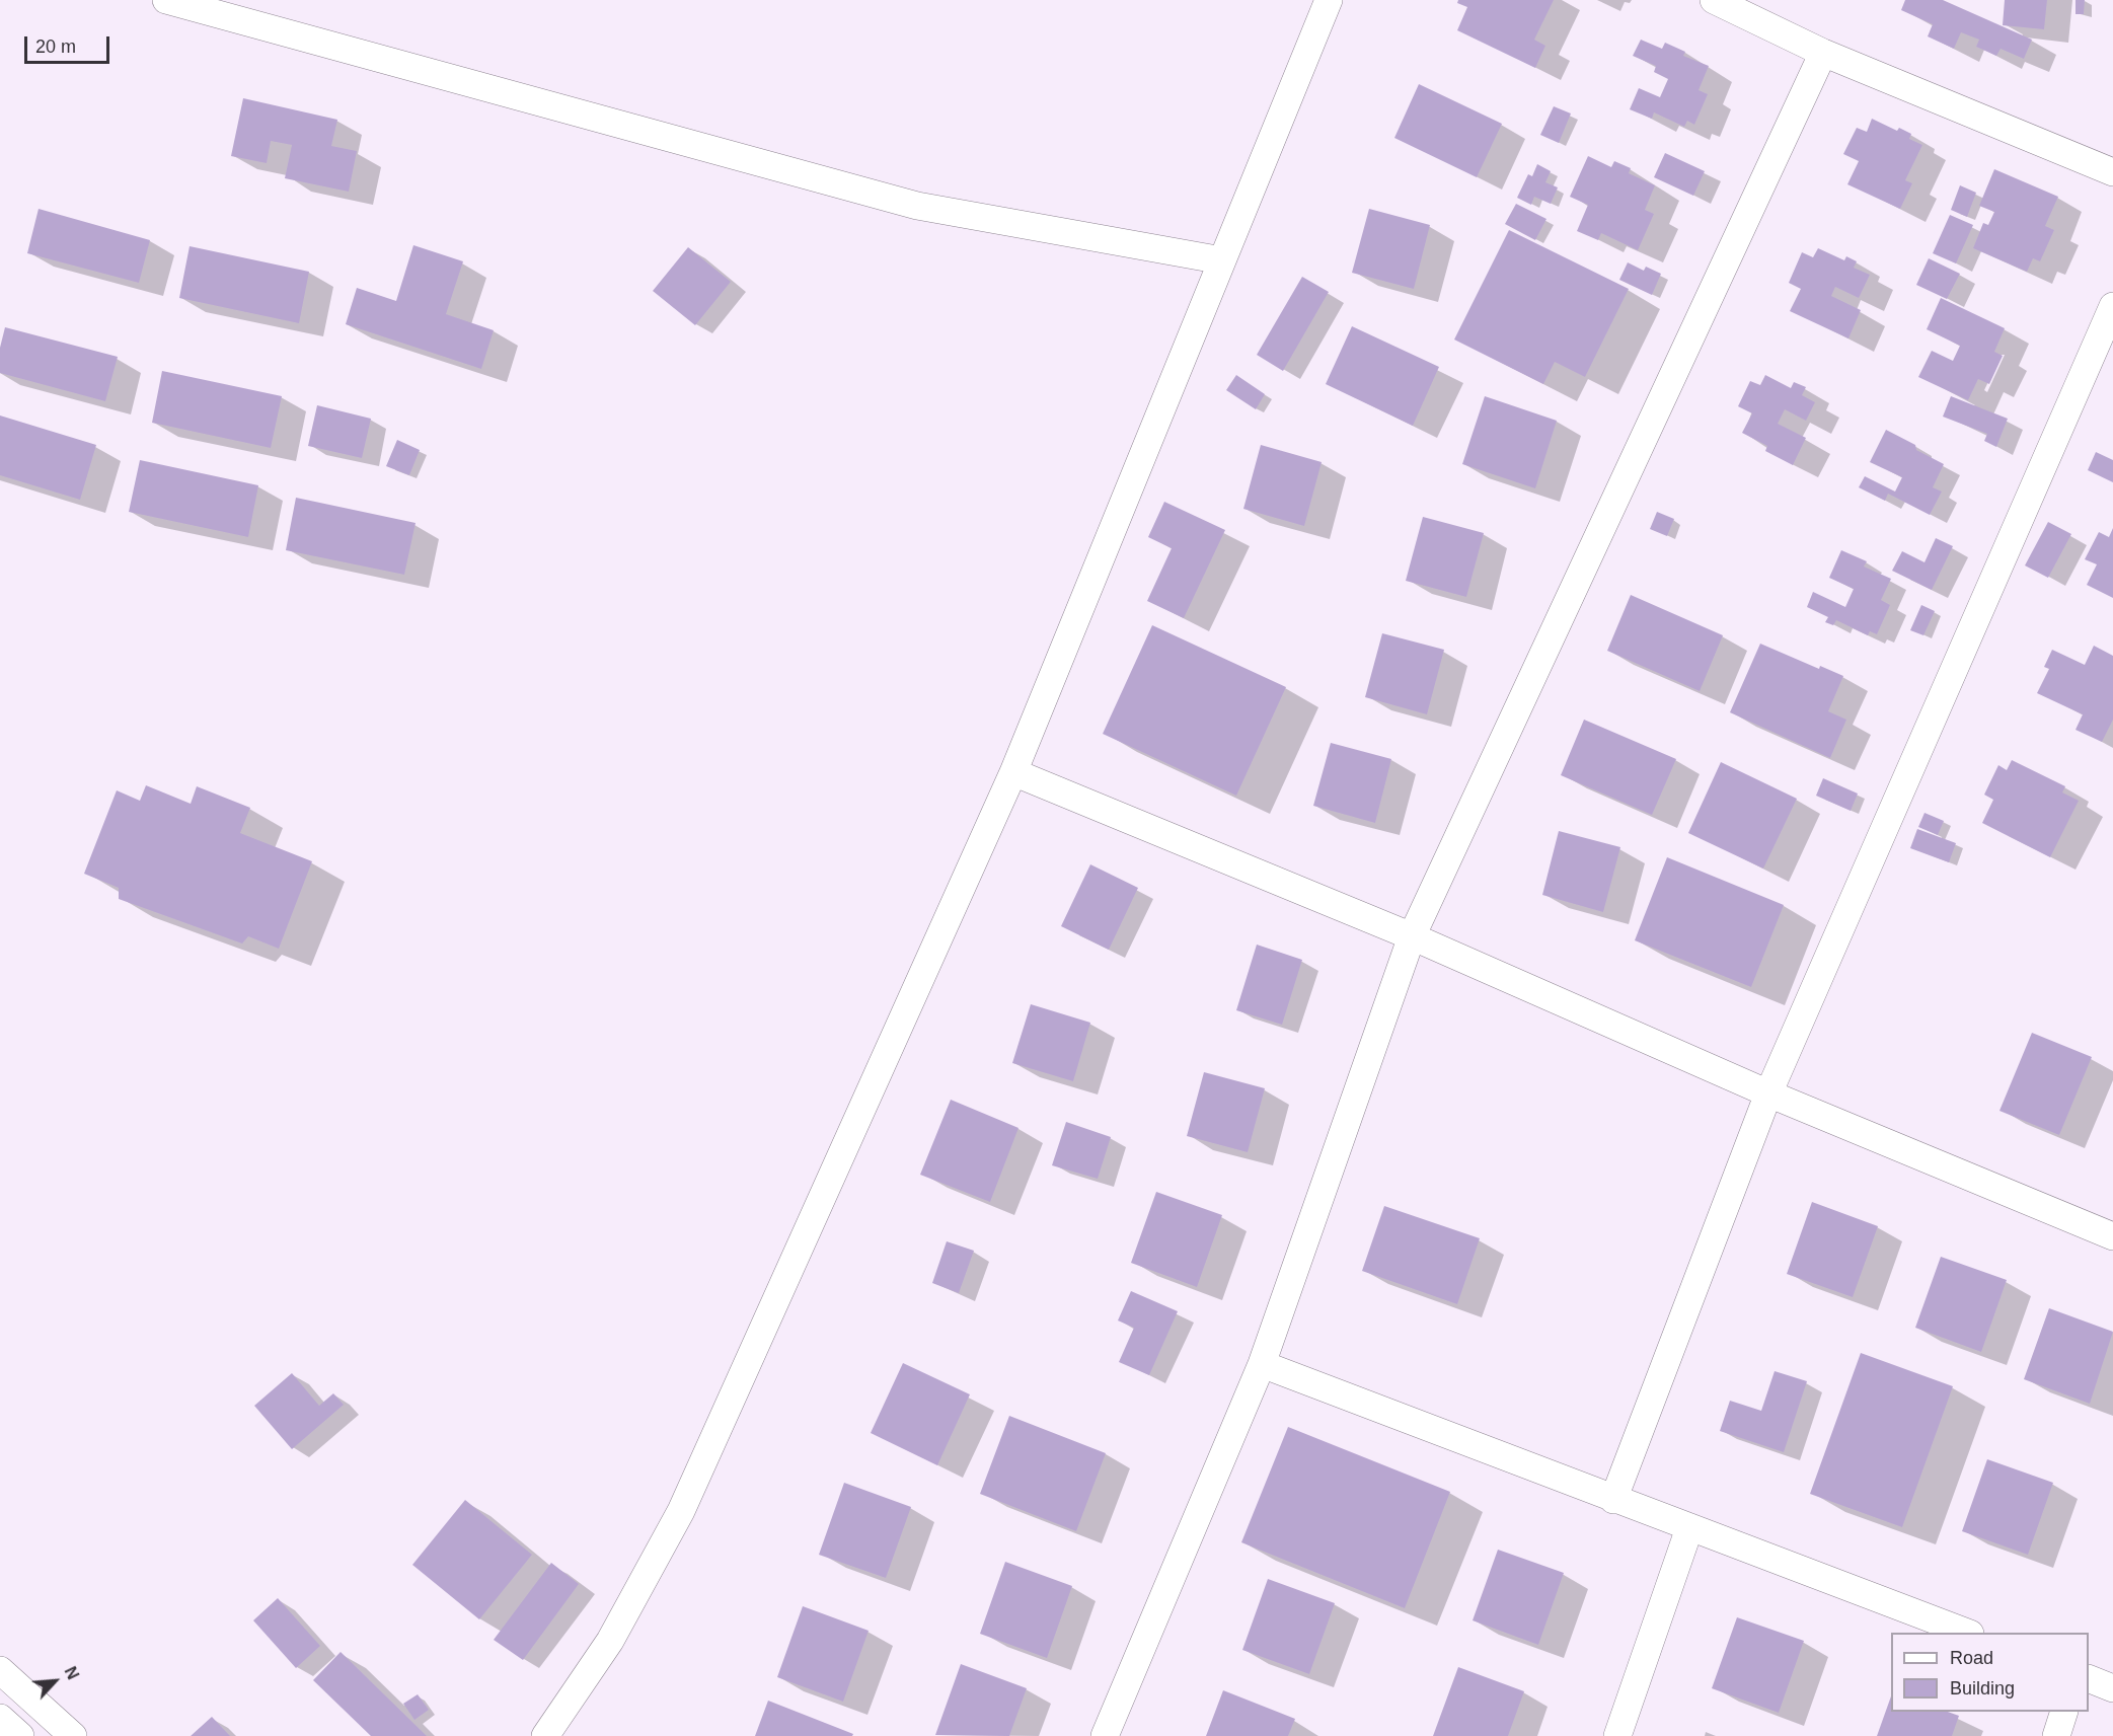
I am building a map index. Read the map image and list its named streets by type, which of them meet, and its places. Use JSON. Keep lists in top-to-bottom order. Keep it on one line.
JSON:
{"legend":["Road","Building"],"scale_bar":"20 m","north":"top right"}
